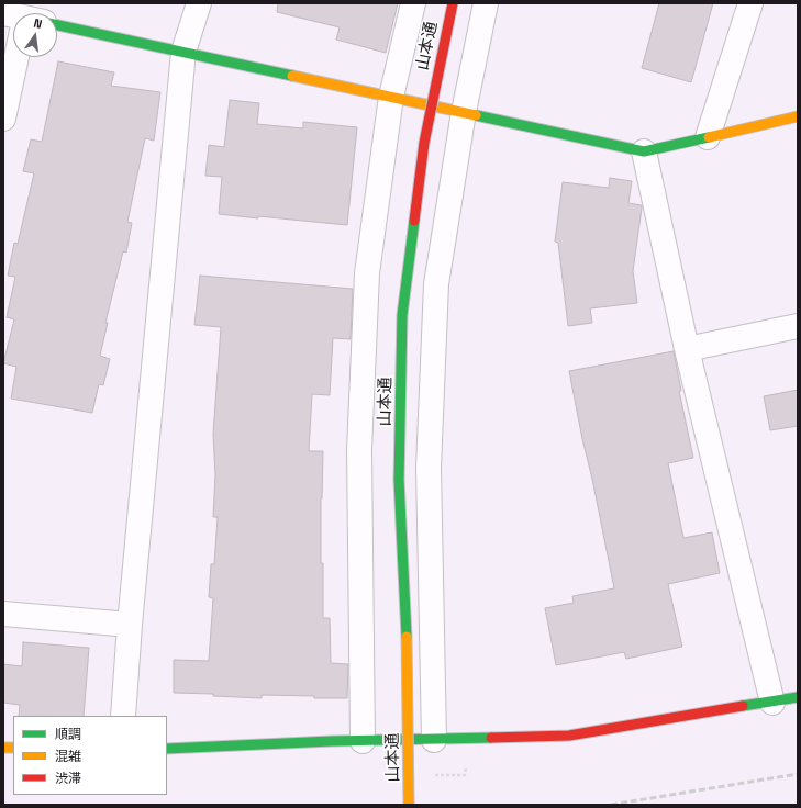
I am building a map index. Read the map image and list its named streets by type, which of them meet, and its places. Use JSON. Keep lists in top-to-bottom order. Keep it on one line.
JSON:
{"streets":{"street":["山本通"]},"legend":["順調","混雑","渋滞"],"north":"top"}
